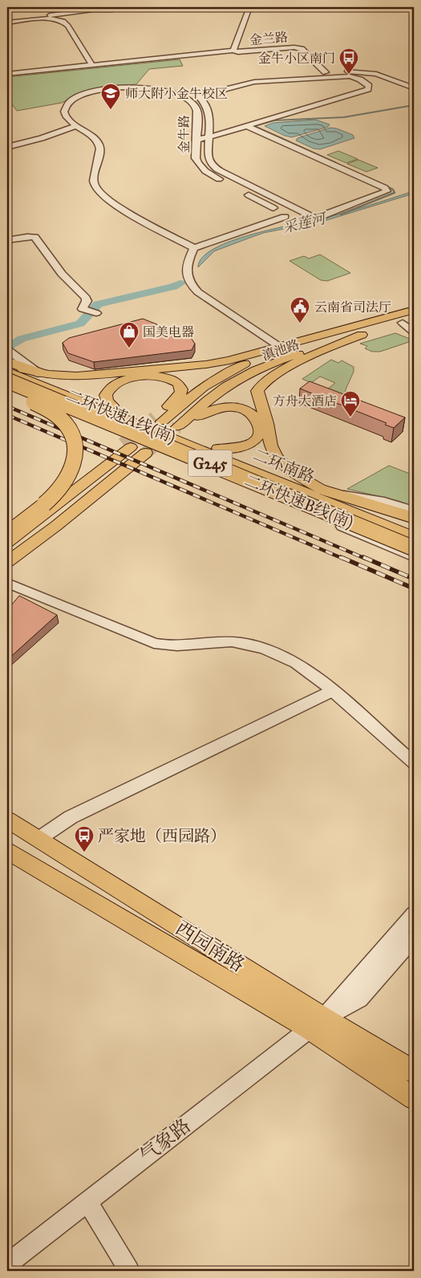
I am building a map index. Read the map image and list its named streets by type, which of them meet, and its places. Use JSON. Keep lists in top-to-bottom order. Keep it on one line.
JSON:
{"streets":{"highway":["二环快速A线(南)","二环快速B线(南)"],"main road":["滇池路","G245","二环南路","西园南路"],"street":["金兰路","金牛路","气象路"]},"crossings":[["二环南路","二环快速B线(南)"],["西园南路","气象路"]],"water":["采莲河"],"places":{"bus stop":["金牛小区南门","严家地（西园路）"],"school or university":["师大附小金牛校区"],"public building":["云南省司法厅"],"shop":["国美电器"],"hotel":["方舟大酒店"]}}
